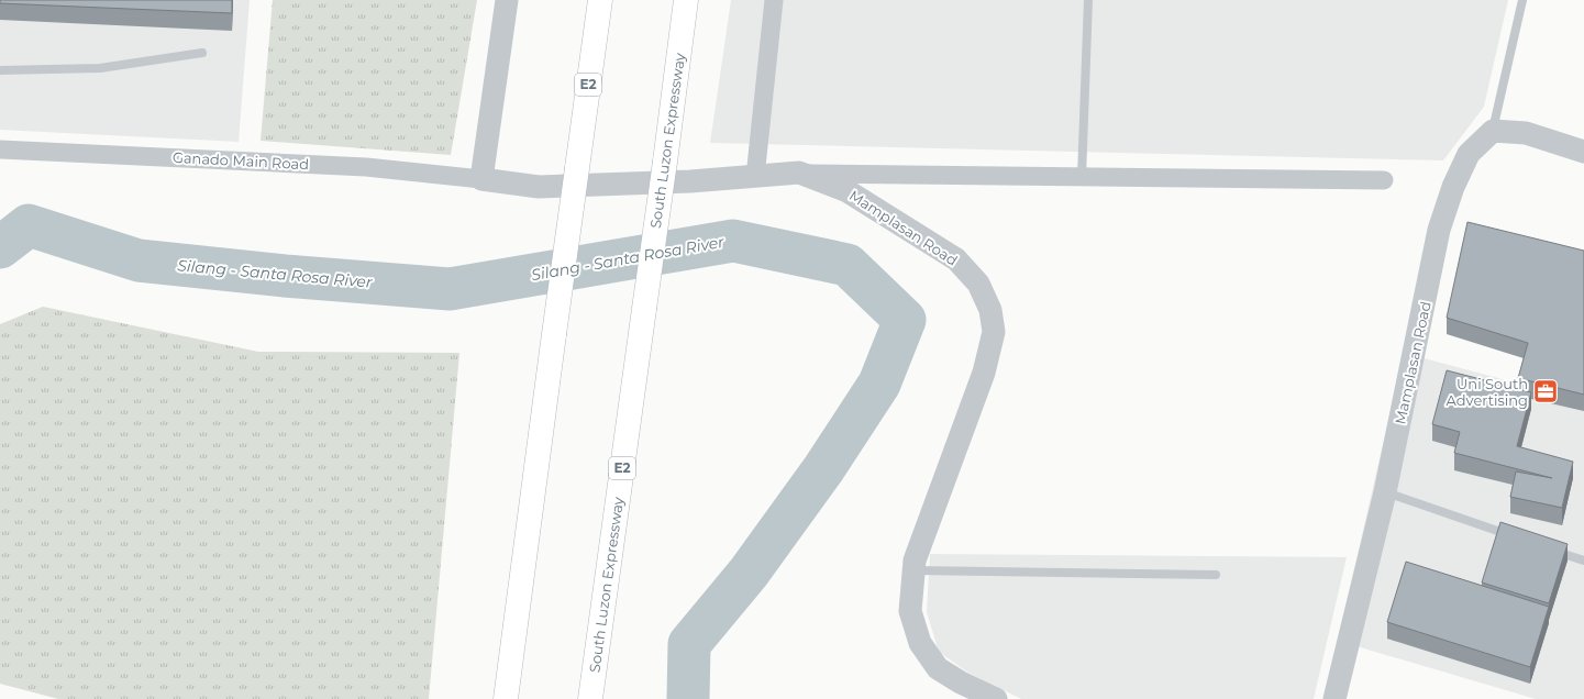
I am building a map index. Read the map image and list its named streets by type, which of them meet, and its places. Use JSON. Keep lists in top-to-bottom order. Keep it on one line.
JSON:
{"streets":{"highway":["E2","South Luzon Expressway"],"street":["Ganado Main Road","Mamplasan Road"]},"crossings":[["Ganado Main Road","Mamplasan Road"]],"water":["Silang - Santa Rosa River"],"places":{"office":["Uni South Advertising"]}}
